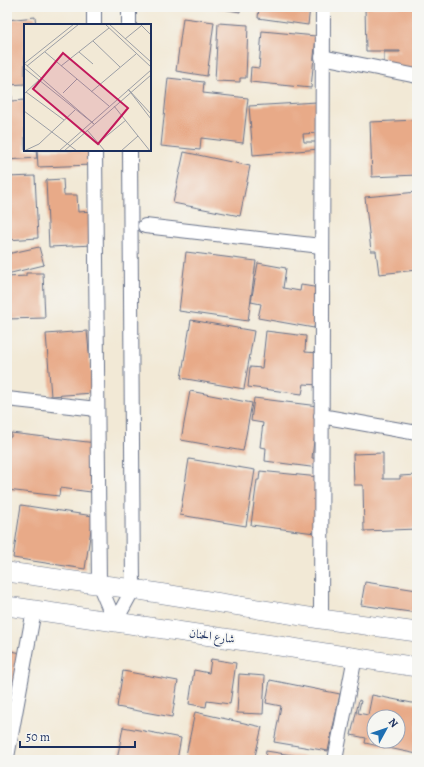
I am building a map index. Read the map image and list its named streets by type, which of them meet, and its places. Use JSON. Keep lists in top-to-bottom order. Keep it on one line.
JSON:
{"streets":{"street":["شارع الحنان"]},"scale_bar":"50 m","north":"top right"}
